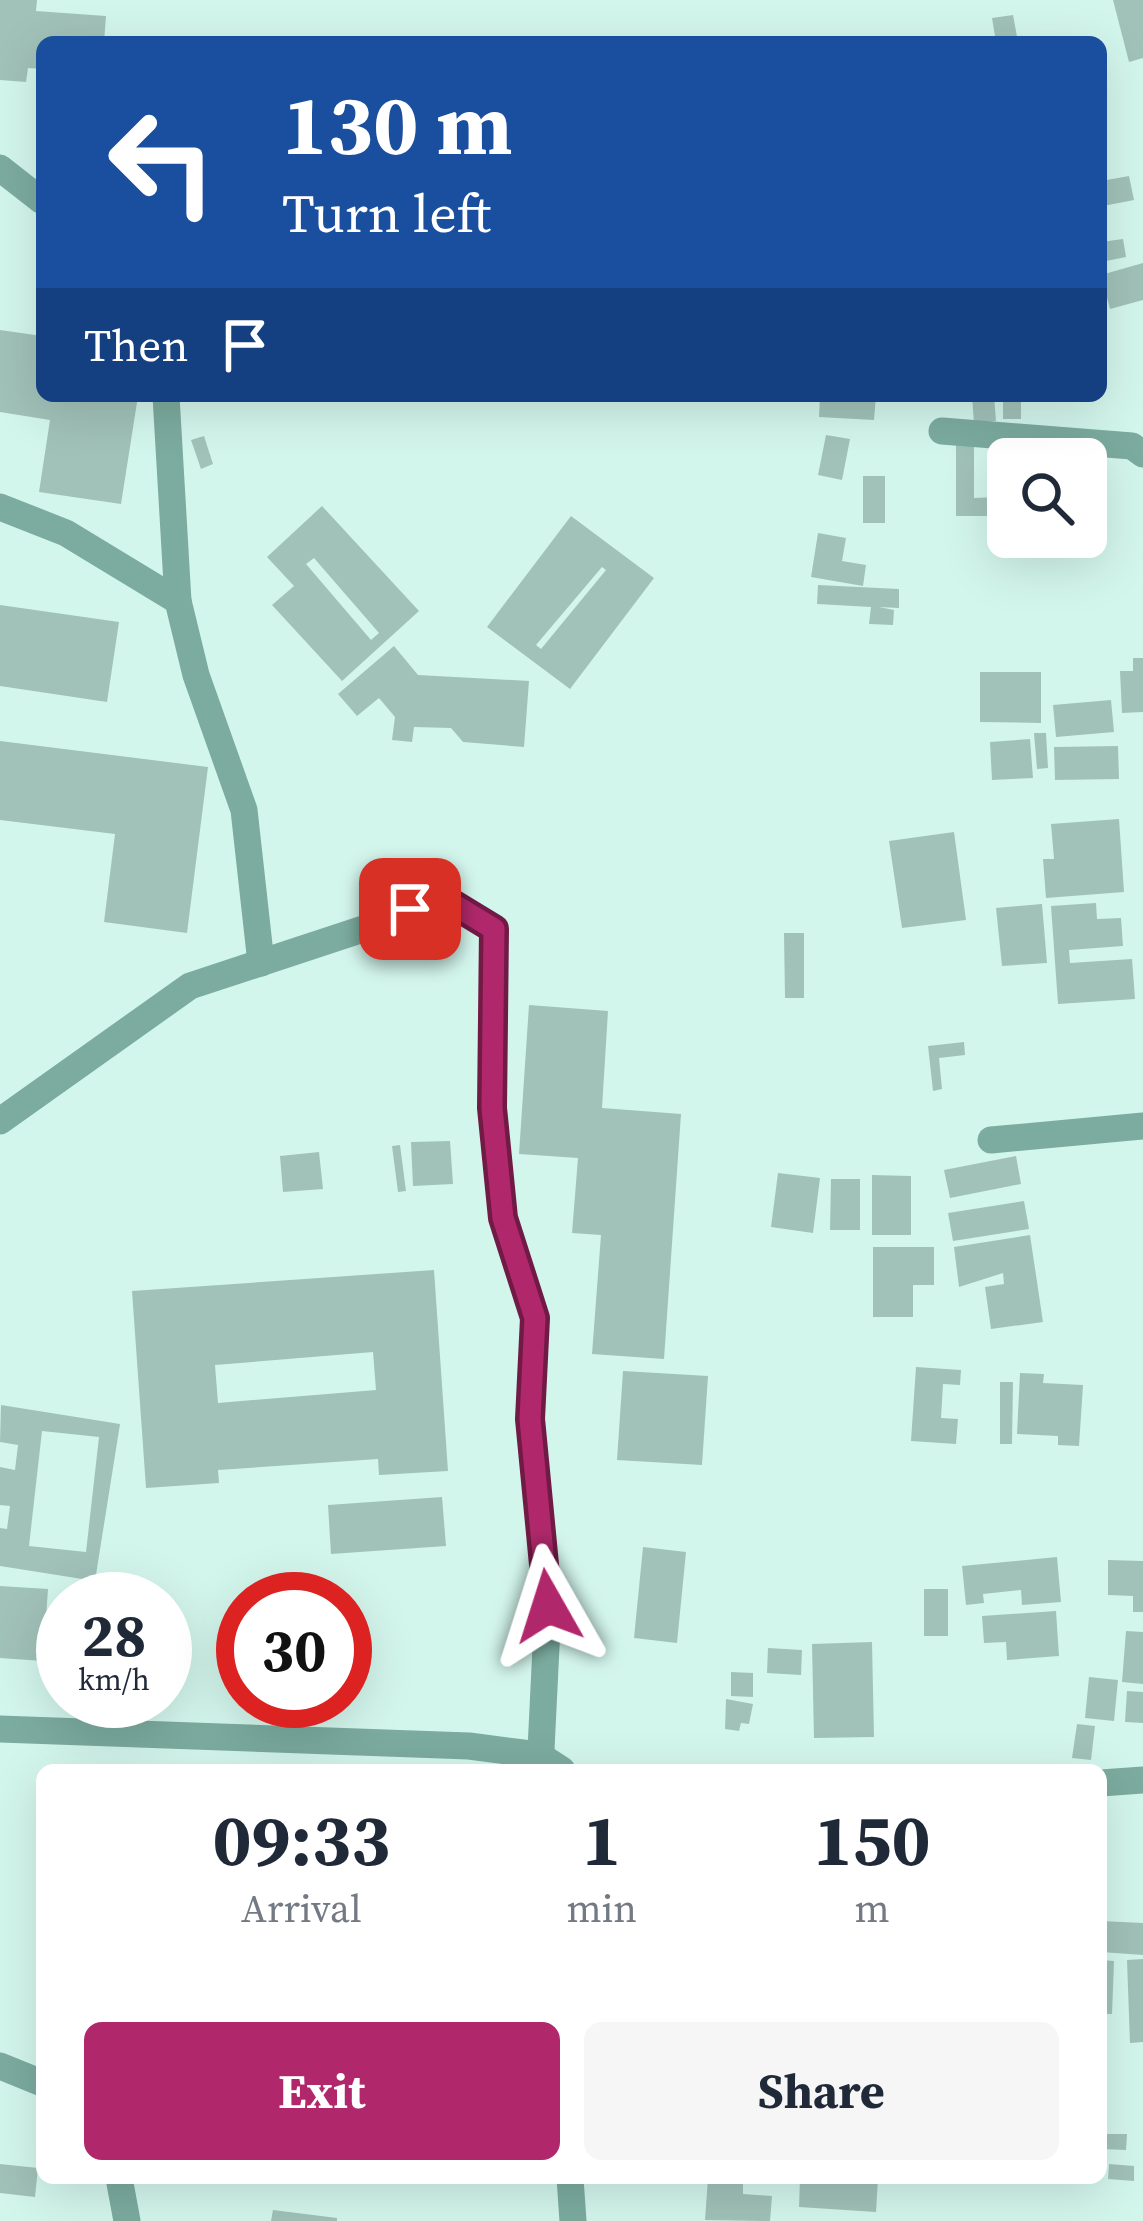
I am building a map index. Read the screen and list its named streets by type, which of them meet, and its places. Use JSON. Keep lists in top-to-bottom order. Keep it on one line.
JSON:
{"page":{"turn":["130 m","Turn left"],"then":"Then","speed":"28 km/h","limit":"30","eta":["09:33","Arrival","1","min","150","m"],"buttons":["Exit","Share"]}}
